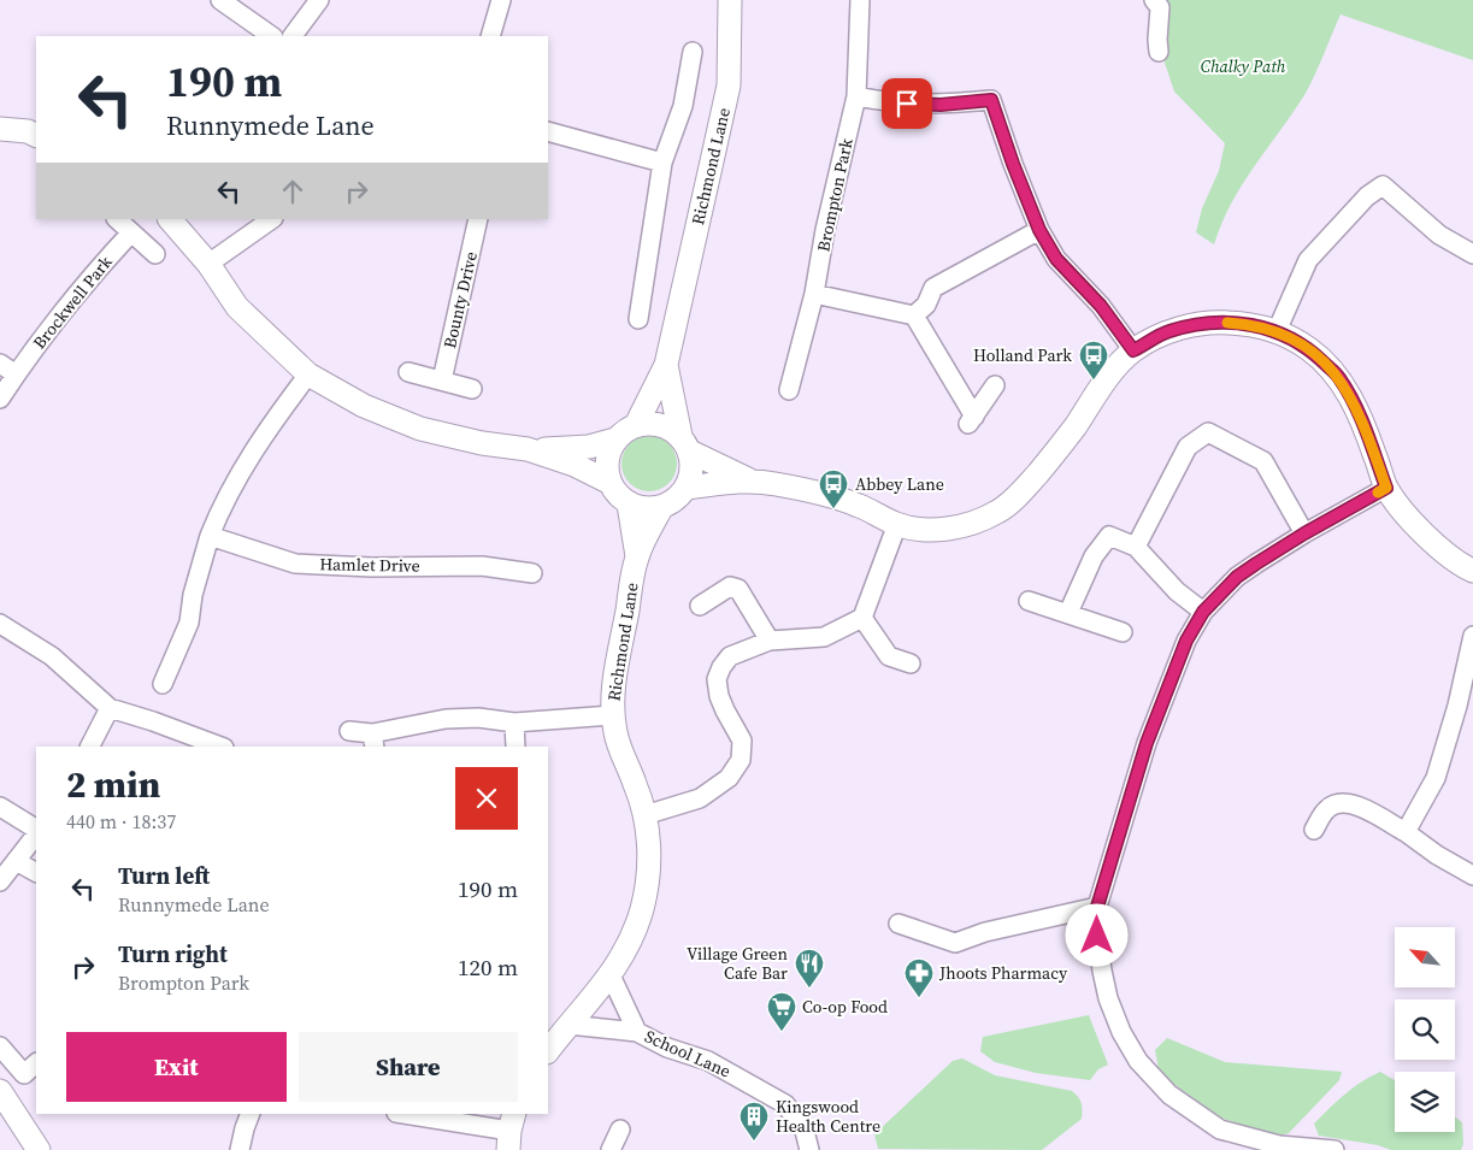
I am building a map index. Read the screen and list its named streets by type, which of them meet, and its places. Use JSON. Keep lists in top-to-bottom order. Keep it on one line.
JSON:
{"streets":{"street":["Richmond Lane","Brompton Park","Bounty Drive","Brockwell Park","Hamlet Drive","School Lane"]},"crossings":[["Richmond Lane","School Lane"]],"parks":["Chalky Path"],"places":{"bus stop":["Holland Park","Abbey Lane"],"restaurant":["Village Green Cafe Bar"],"pharmacy":["Jhoots Pharmacy"],"supermarket":["Co-op Food"],"building":["Kingswood Health Centre"]},"north":"top left","page":{"turn":["190 m","Runnymede Lane"],"heading":["2 min","440 m · 18:37"],"list":[{"name":"Turn left","note":"Runnymede Lane","value":"190 m"},{"name":"Turn right","note":"Brompton Park","value":"120 m"}],"buttons":["Exit","Share"]}}
